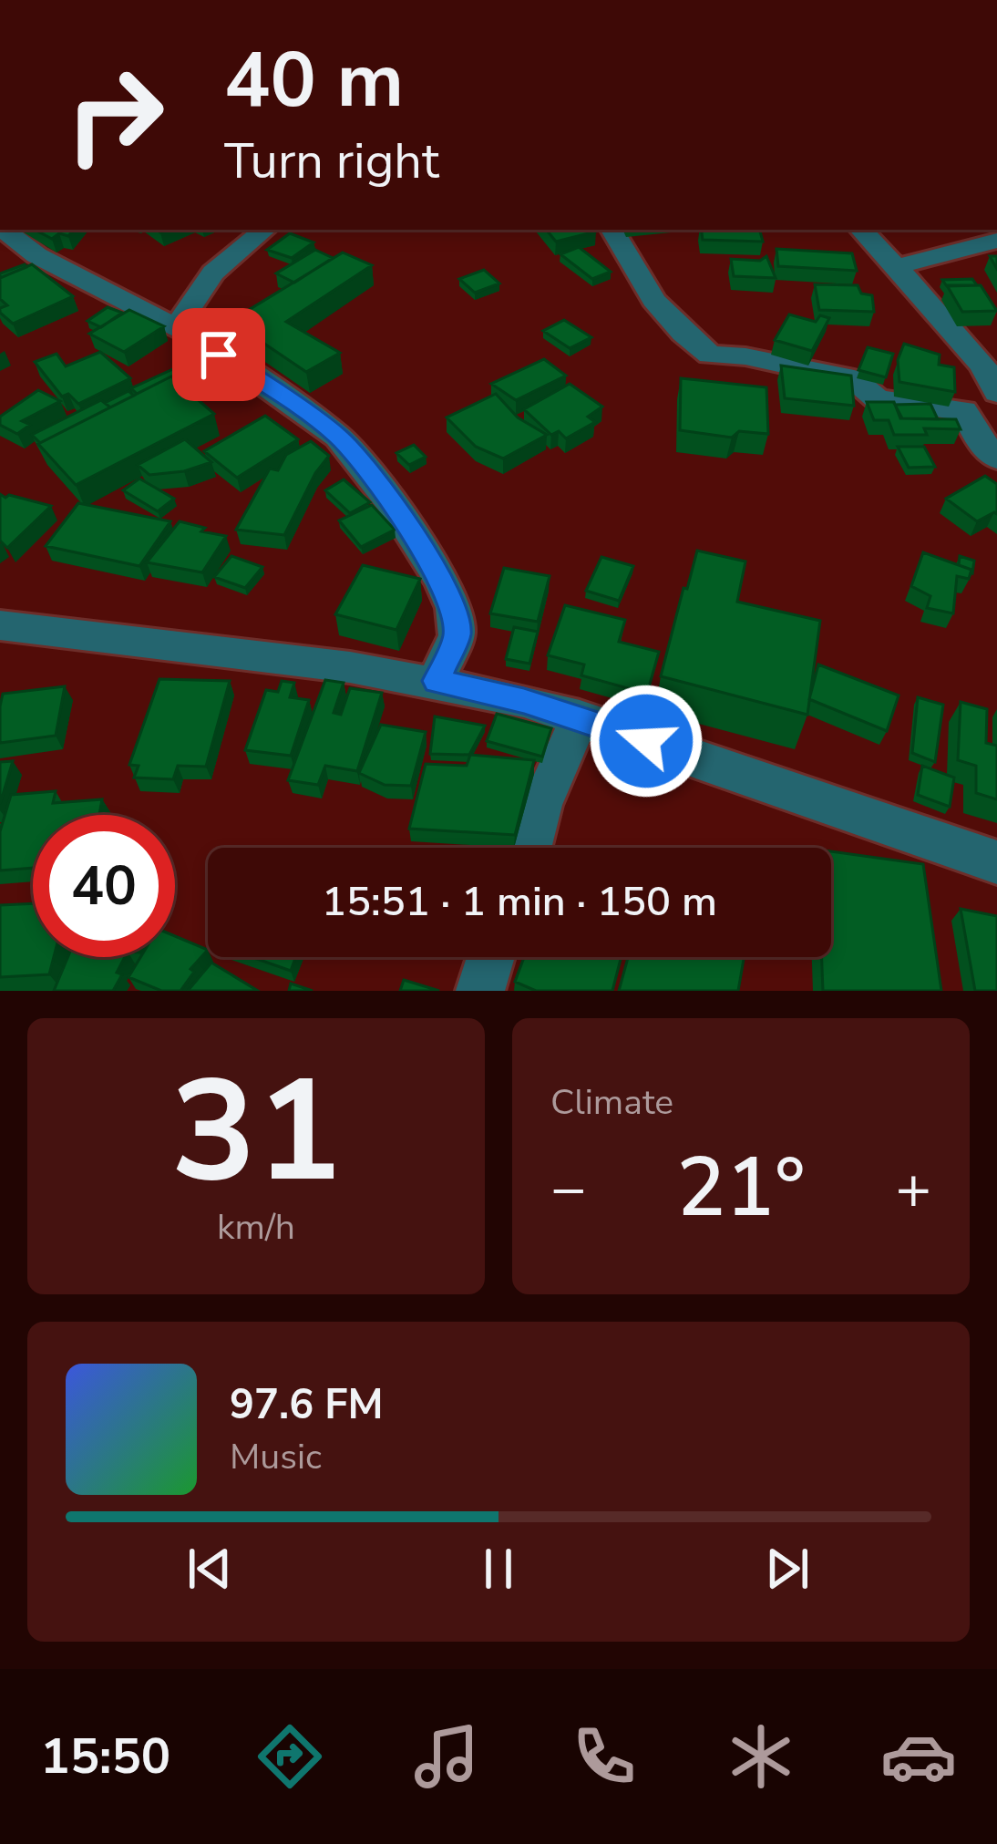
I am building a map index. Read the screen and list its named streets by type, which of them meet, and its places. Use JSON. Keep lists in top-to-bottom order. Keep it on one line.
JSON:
{"page":{"turn":["40 m","Turn right"],"limit":"40","trip":"15:51 · 1 min · 150 m","tile":[["31","km/h"],"Climate"],"heat":["−","21°","+"],"song":["97.6 FM","Music"],"tabs":"15:50"}}
